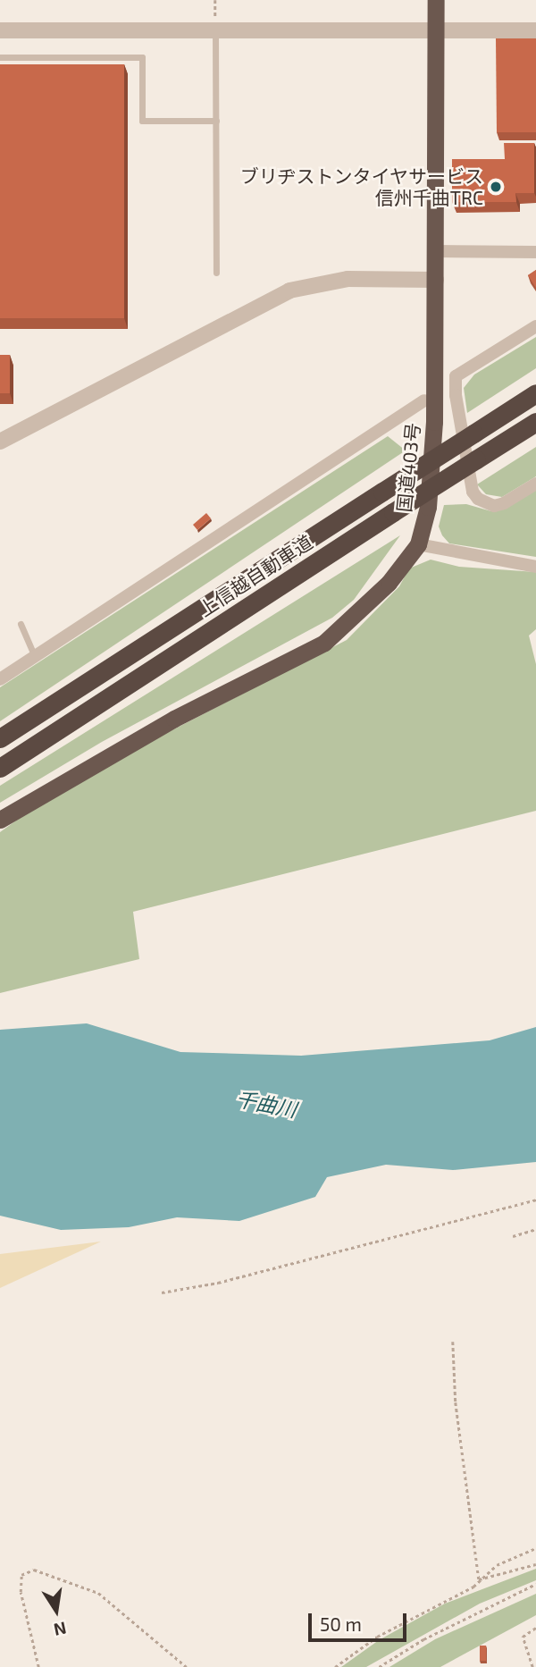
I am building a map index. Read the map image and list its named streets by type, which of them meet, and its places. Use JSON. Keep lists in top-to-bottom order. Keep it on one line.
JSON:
{"streets":{"highway":["国道403号","上信越自動車道"]},"water":["千曲川"],"places":["ブリヂストンタイヤサービス 信州千曲TRC"],"scale_bar":"50 m","north":"bottom"}
